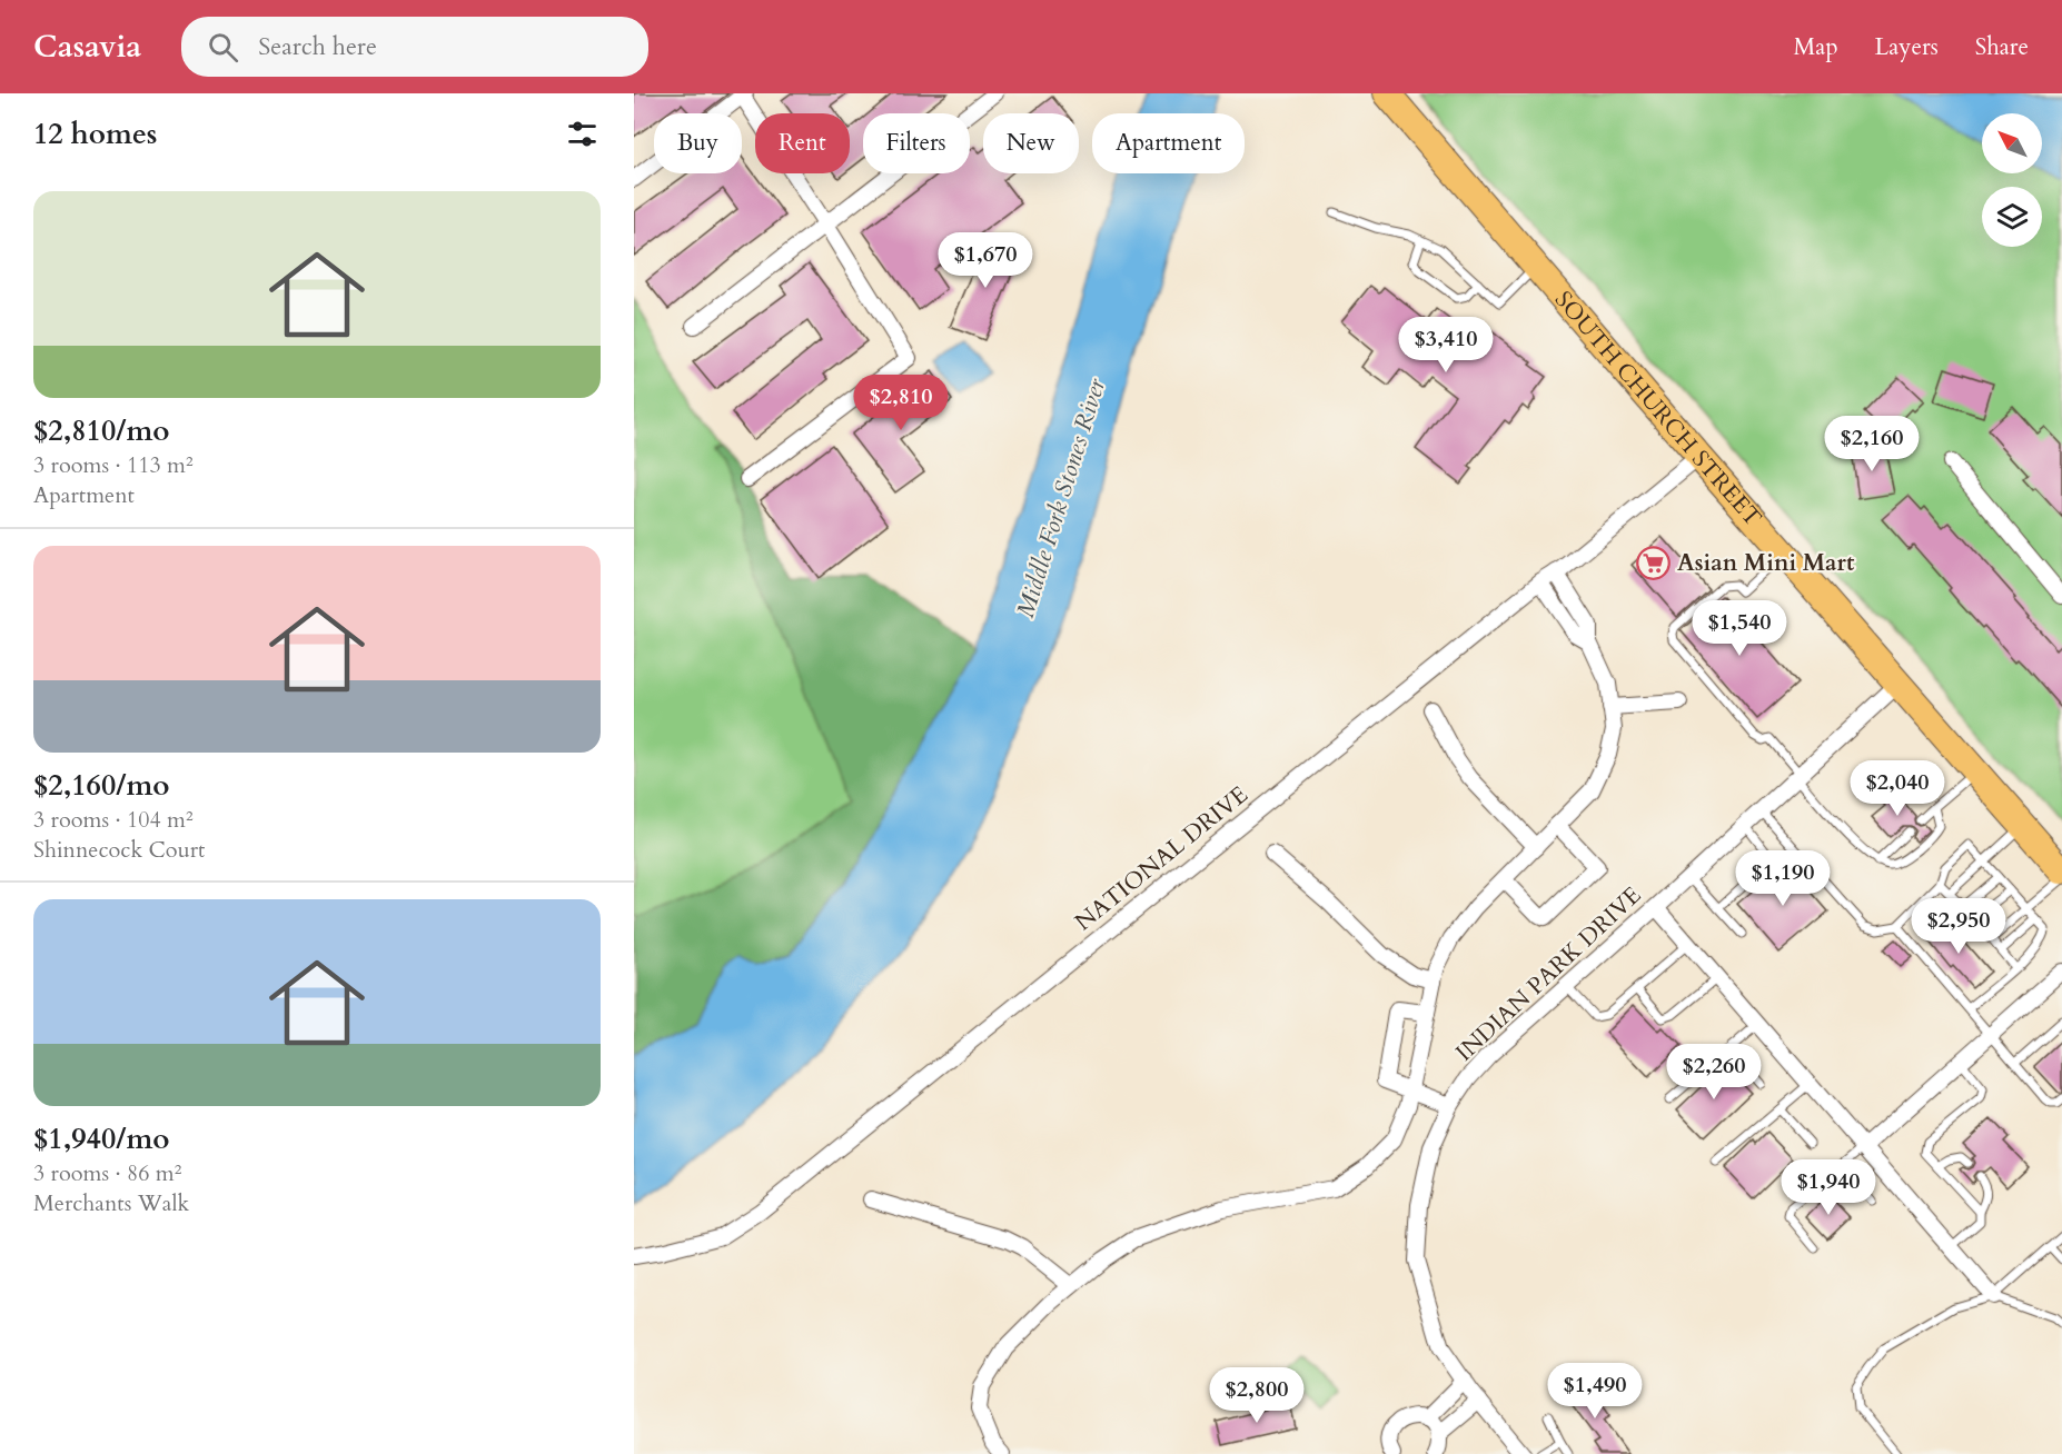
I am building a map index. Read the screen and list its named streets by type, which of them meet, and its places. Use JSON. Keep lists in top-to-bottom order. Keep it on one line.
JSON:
{"streets":{"highway":["SOUTH CHURCH STREET"],"street":["NATIONAL DRIVE","INDIAN PARK DRIVE"]},"crossings":[["SOUTH CHURCH STREET","NATIONAL DRIVE"],["SOUTH CHURCH STREET","INDIAN PARK DRIVE"]],"water":["Middle Fork Stones River"],"places":{"supermarket":["Asian Mini Mart"]},"north":"top left","page":{"header":"Casavia","search":"Search here","nav":["Map","Layers","Share"],"heading":"12 homes","chip":["Buy","Rent","Filters","New","Apartment"],"list":[{"name":"$2,810/mo","note":"3 rooms · 113 m² · Apartment"},{"name":"$2,160/mo","note":"3 rooms · 104 m² · Shinnecock Court"},{"name":"$1,940/mo","note":"3 rooms · 86 m² · Merchants Walk"}],"price":["$1,670","$3,410","$2,810","$2,160","$1,540","$2,040","$1,190","$2,950","$2,260","$1,940","$1,490","$2,800"]}}
